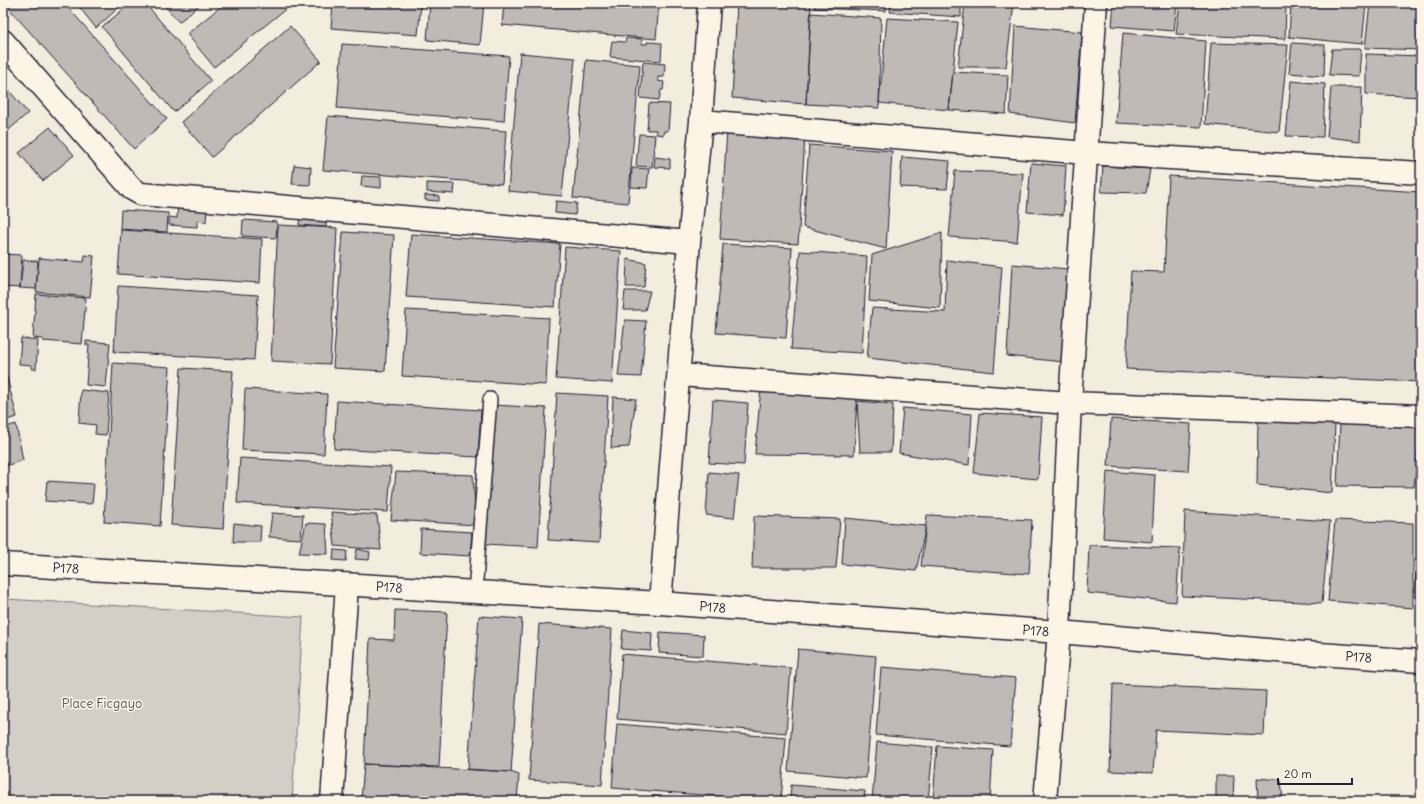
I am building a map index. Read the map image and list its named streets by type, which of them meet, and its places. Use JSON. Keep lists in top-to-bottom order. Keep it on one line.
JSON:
{"streets":{"street":["P178"]},"parks":["Place Ficgayo"],"scale_bar":"20 m"}
